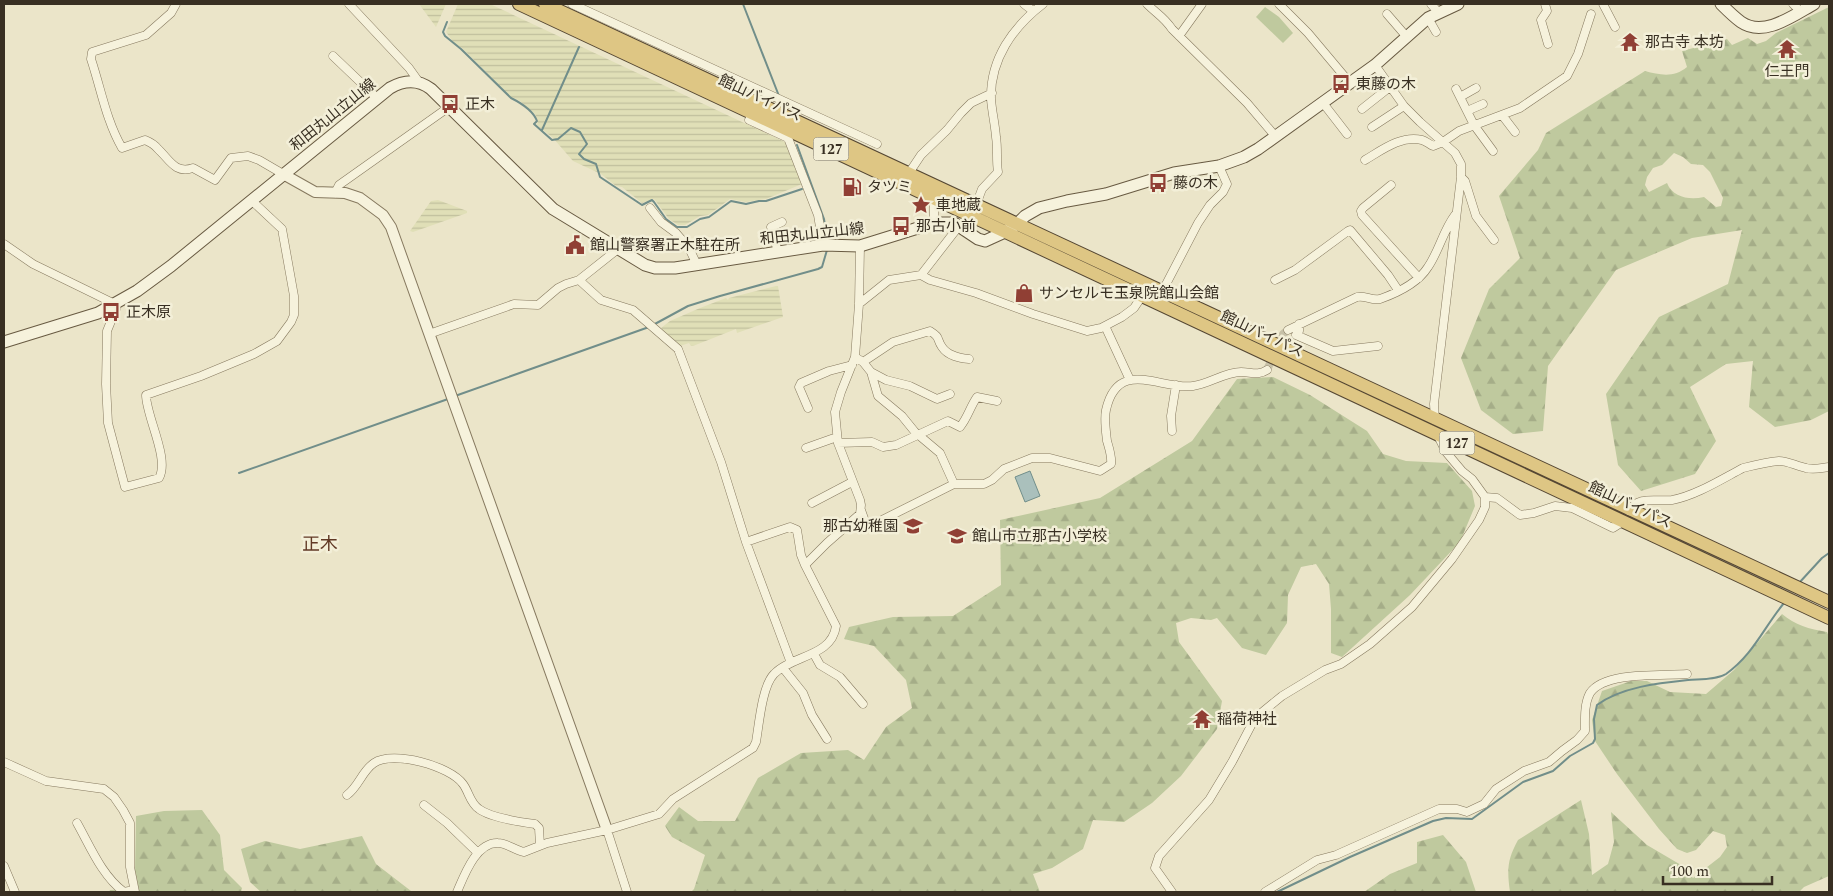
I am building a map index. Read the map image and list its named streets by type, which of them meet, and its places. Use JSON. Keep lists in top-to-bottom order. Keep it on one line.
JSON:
{"streets":{"highway":["館山バイパス","127"],"main road":["和田丸山立山線"]},"crossings":[["館山バイパス","和田丸山立山線"]],"districts":["正木"],"places":{"temple":["那古寺 本坊","仁王門","稲荷神社"],"bus stop":["東藤の木","正木","藤の木","那古小前","正木原"],"fuel station":["タツミ"],"place":["車地蔵"],"public building":["館山警察署正木駐在所"],"shop":["サンセルモ玉泉院館山会館"],"school or university":["那古幼稚園","館山市立那古小学校"]},"scale_bar":"100 m"}
